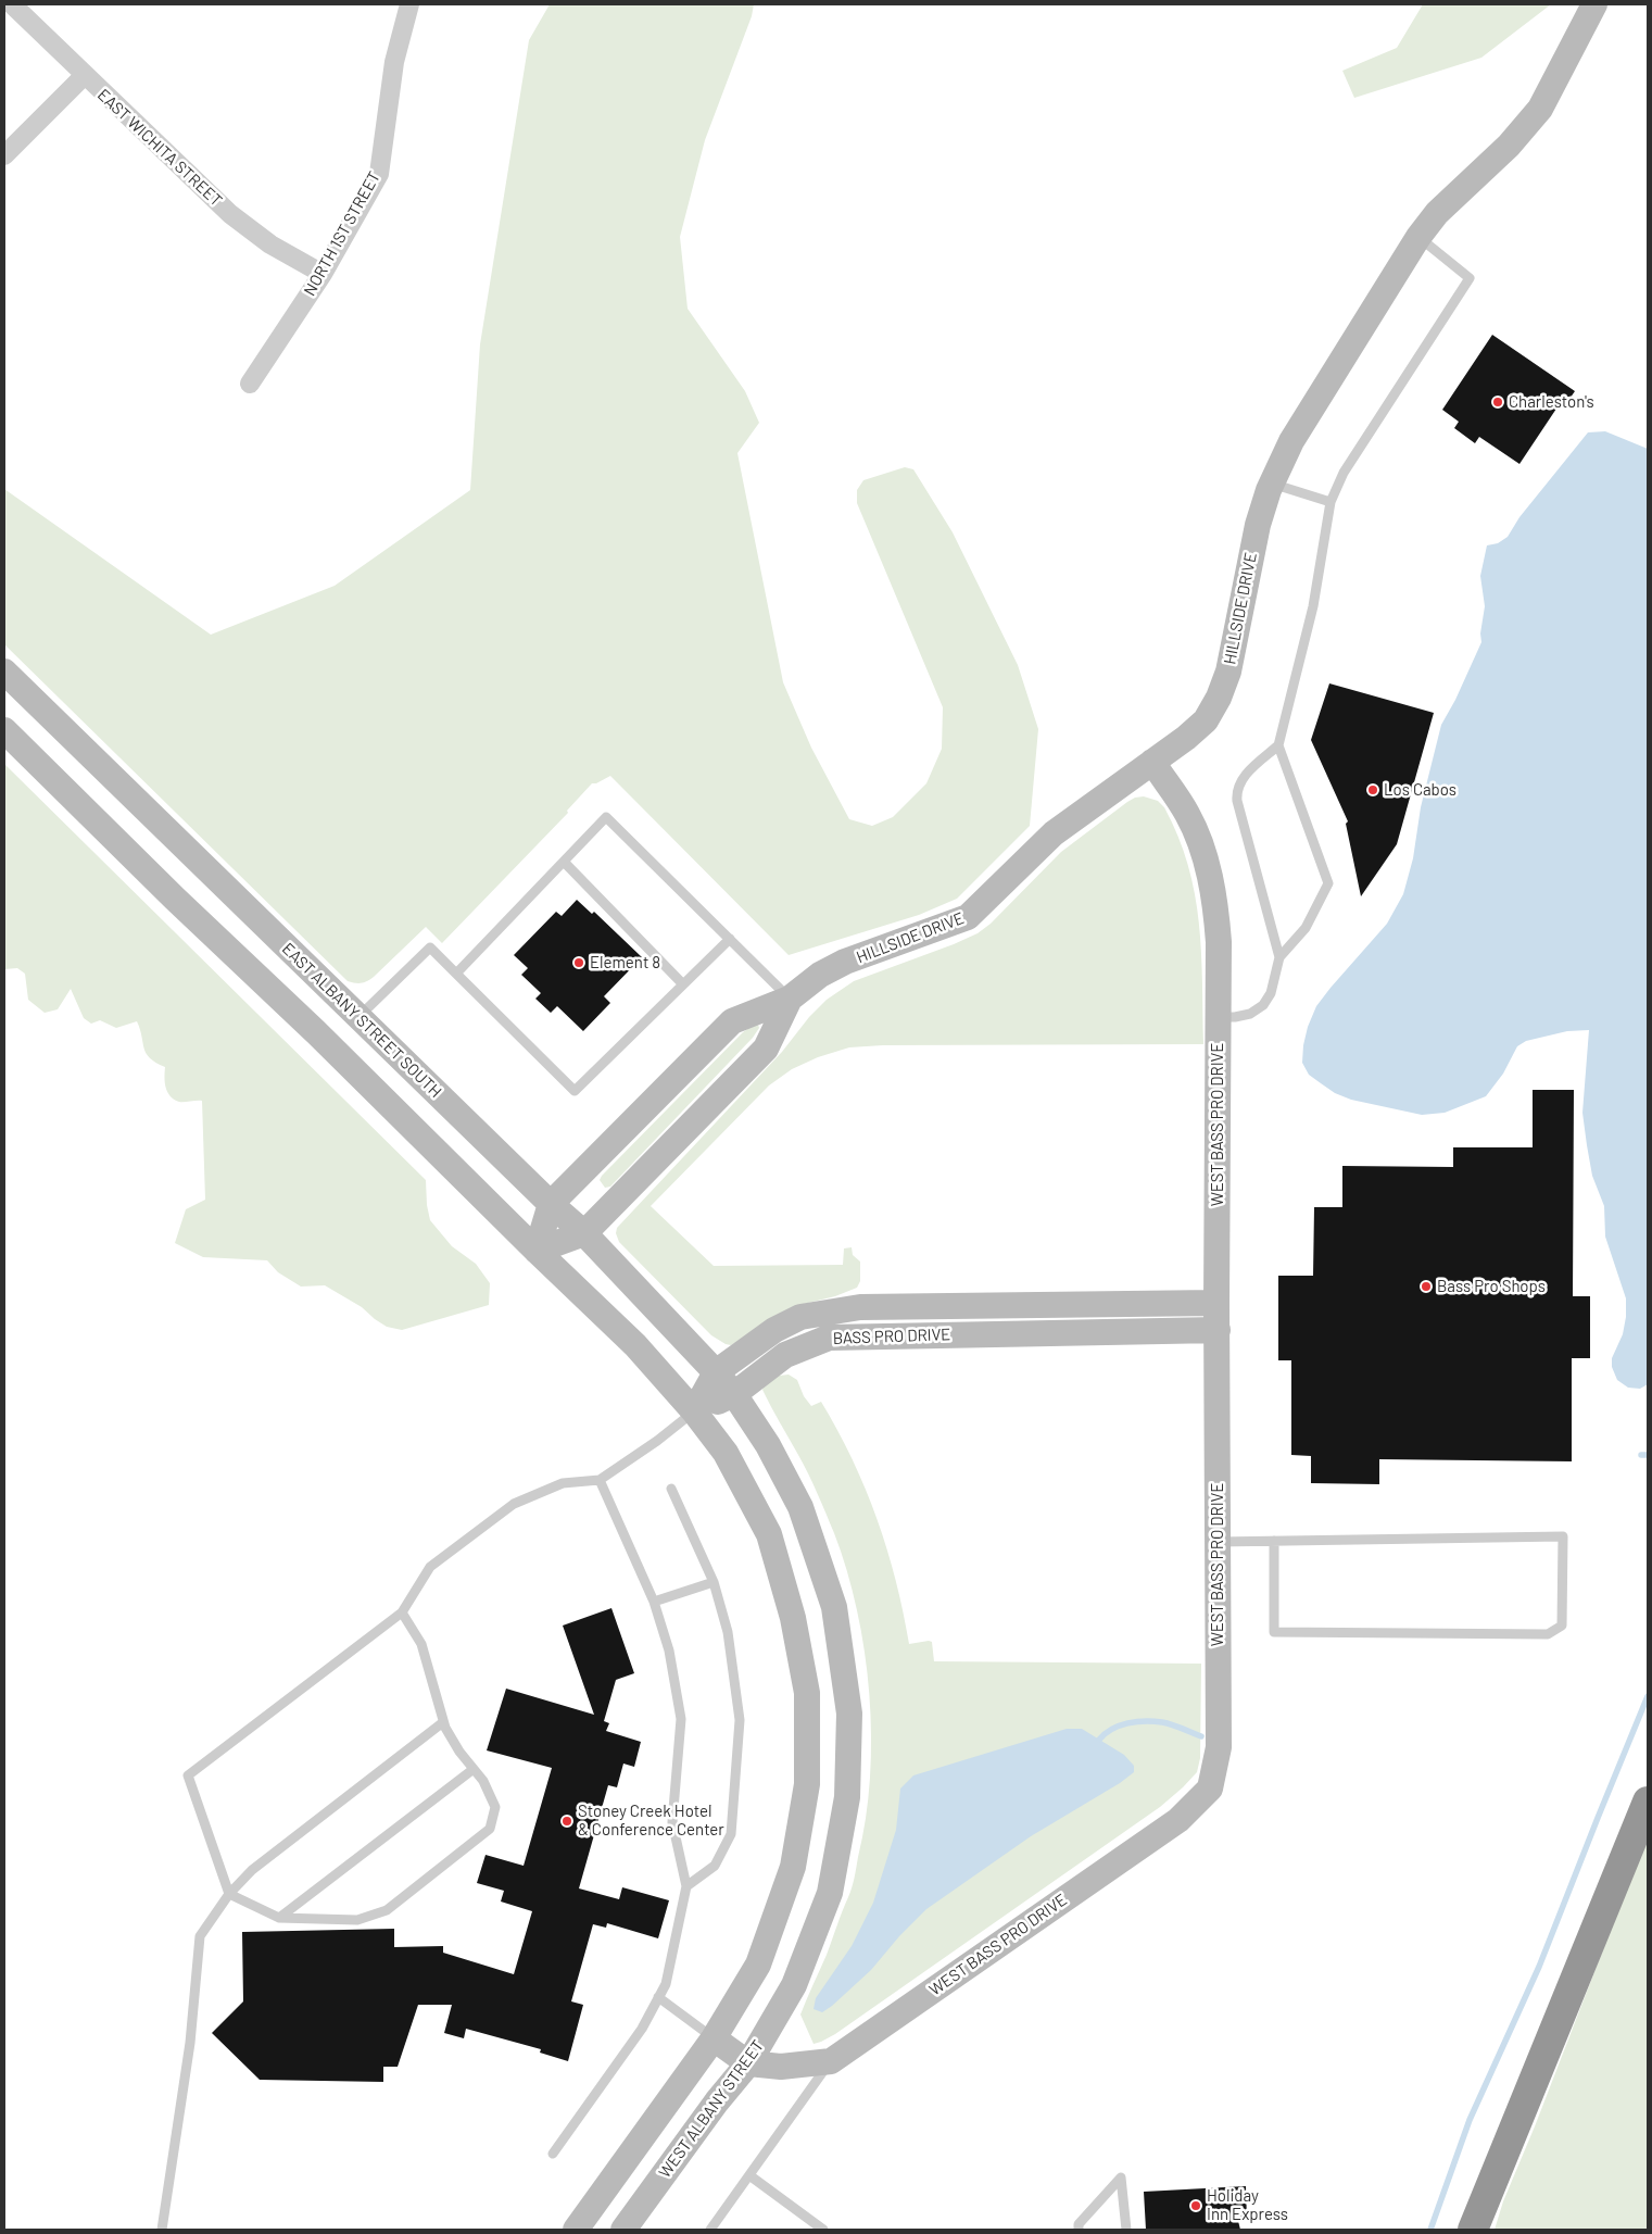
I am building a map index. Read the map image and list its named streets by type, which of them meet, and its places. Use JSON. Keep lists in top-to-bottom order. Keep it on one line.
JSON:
{"streets":{"street":["EAST WICHITA STREET","NORTH 1ST STREET","HILLSIDE DRIVE","EAST ALBANY STREET SOUTH","WEST BASS PRO DRIVE","BASS PRO DRIVE","WEST ALBANY STREET"]},"crossings":[["EAST WICHITA STREET","NORTH 1ST STREET"],["HILLSIDE DRIVE","EAST ALBANY STREET SOUTH"],["HILLSIDE DRIVE","WEST BASS PRO DRIVE"],["EAST ALBANY STREET SOUTH","BASS PRO DRIVE"],["EAST ALBANY STREET SOUTH","WEST ALBANY STREET"],["WEST BASS PRO DRIVE","BASS PRO DRIVE"],["WEST BASS PRO DRIVE","WEST ALBANY STREET"],["BASS PRO DRIVE","WEST ALBANY STREET"]],"places":["Charleston's","Los Cabos","Element 8","Bass Pro Shops","Stoney Creek Hotel & Conference Center","Holiday Inn Express"]}
